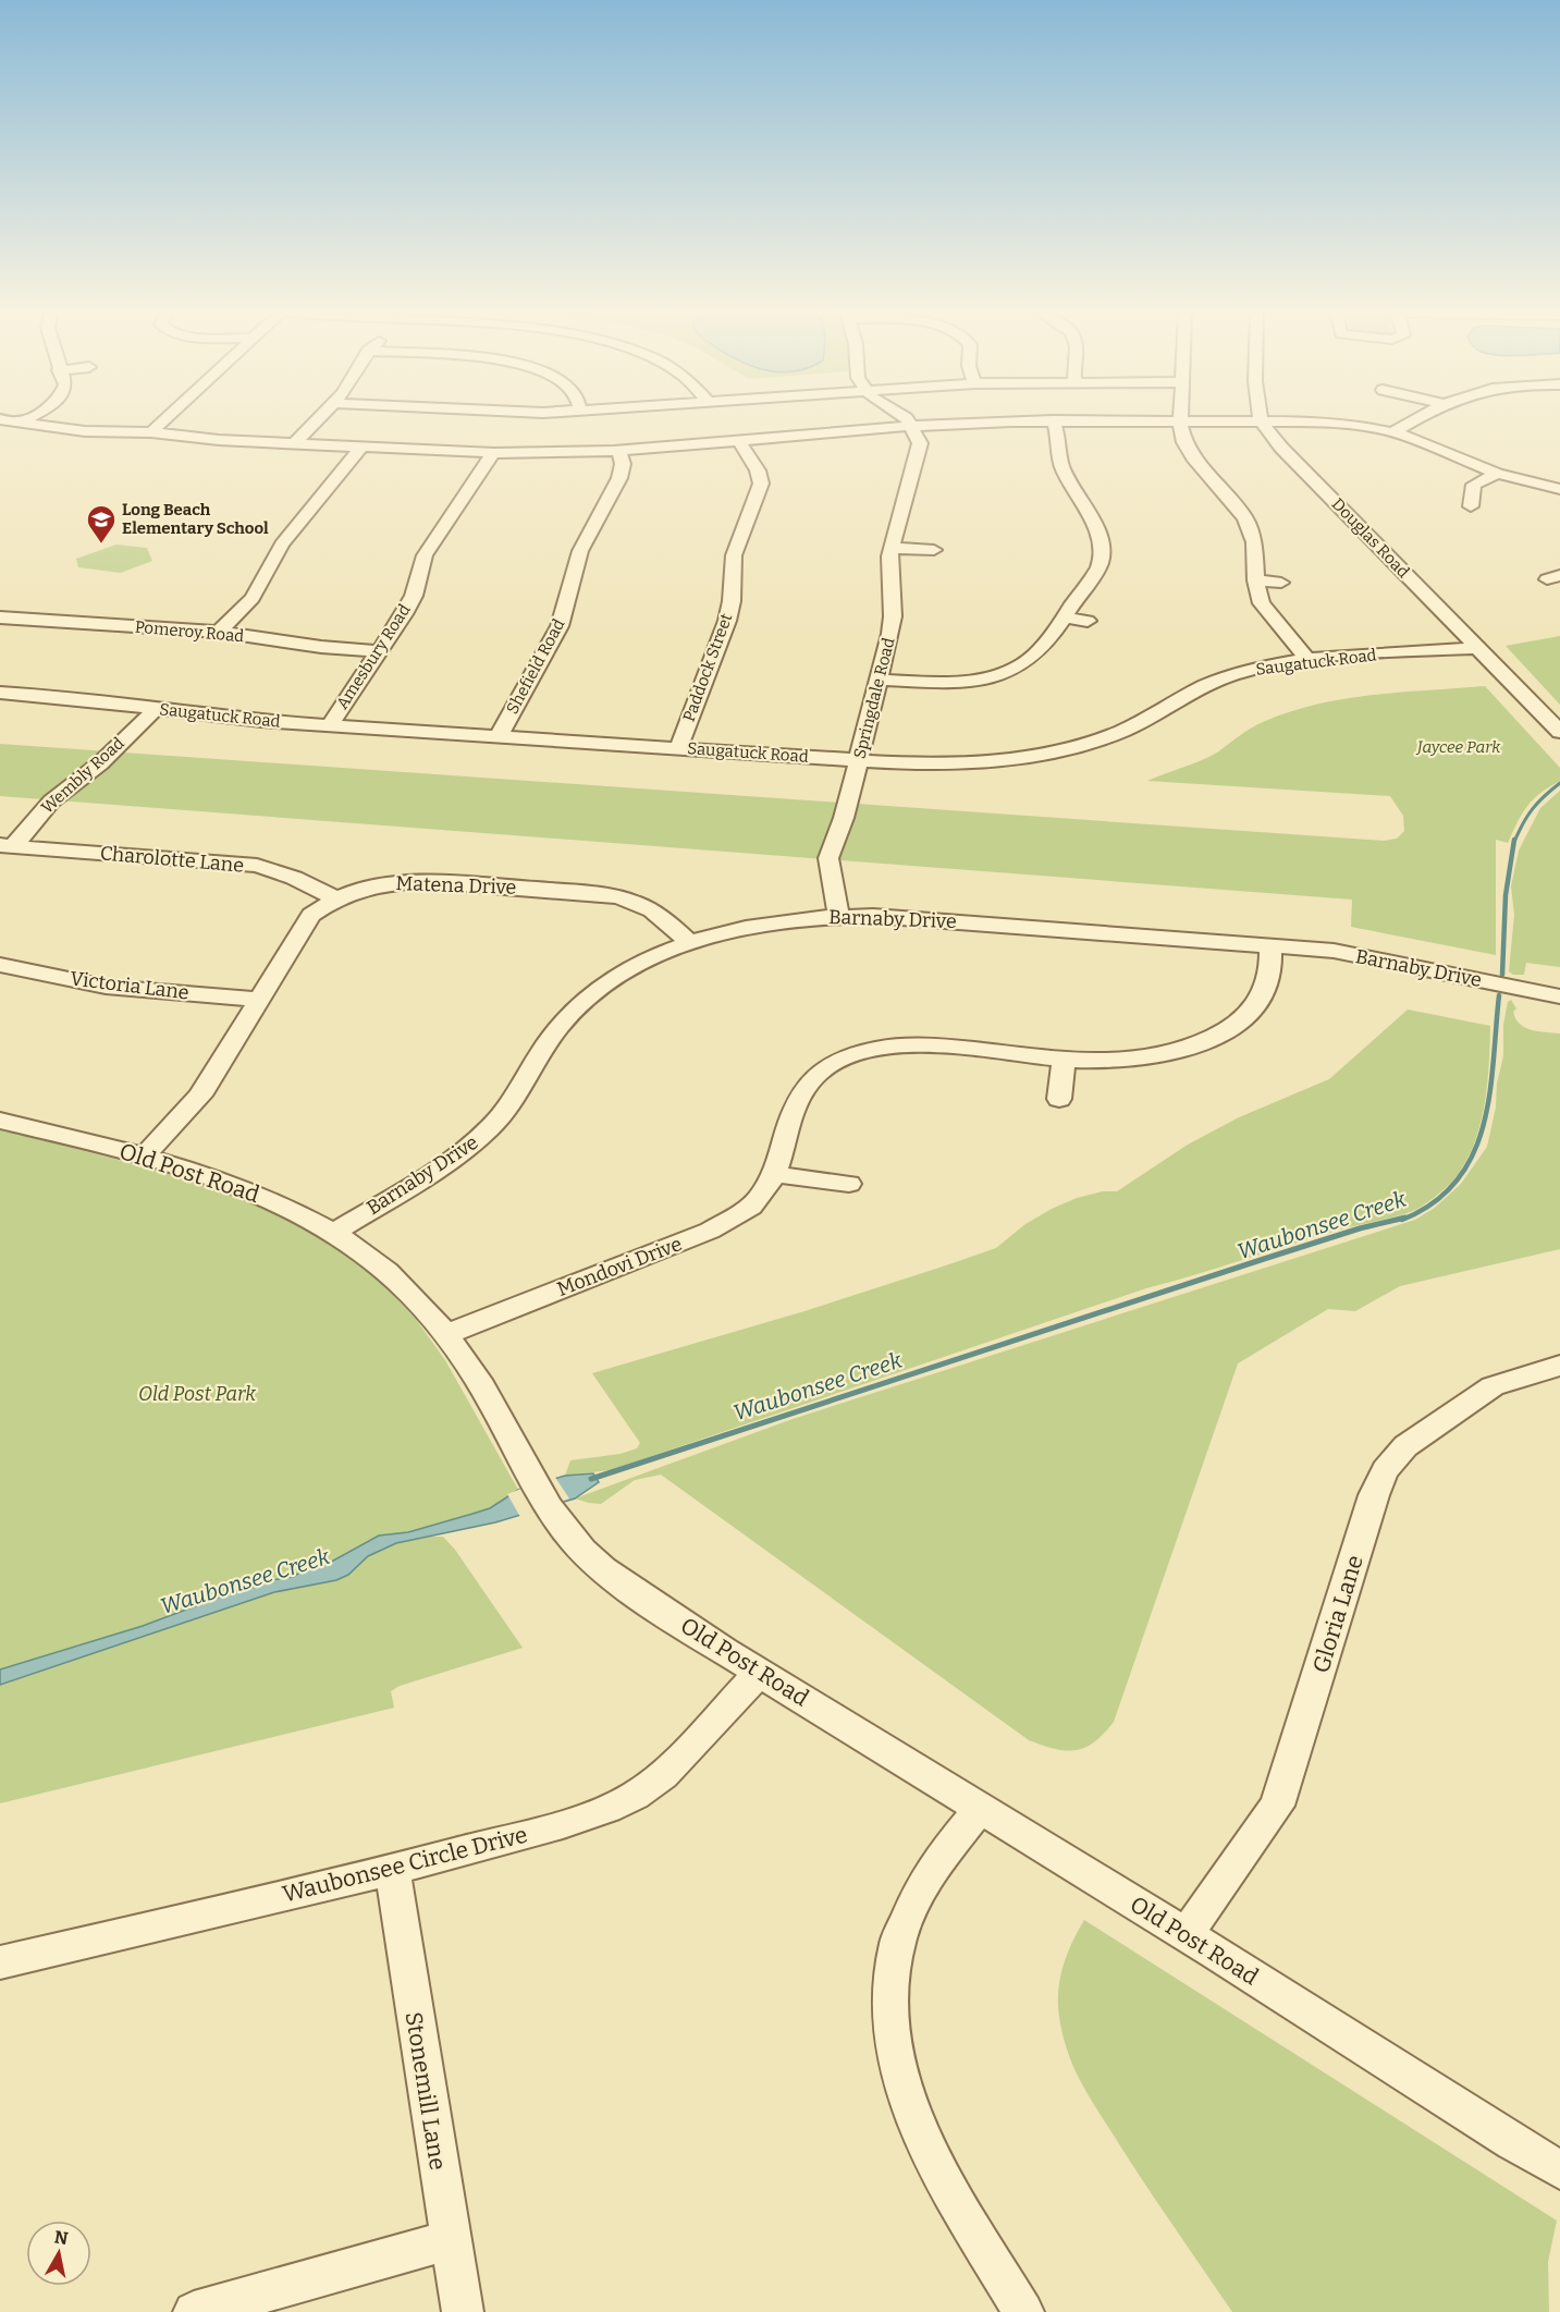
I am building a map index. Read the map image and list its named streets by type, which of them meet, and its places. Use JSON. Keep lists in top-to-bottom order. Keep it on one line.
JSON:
{"streets":{"street":["Douglas Road","Pomeroy Road","Amesbury Road","Saugatuck Road","Shefield Road","Paddock Street","Springdale Road","Wembly Road","Charolotte Lane","Matena Drive","Barnaby Drive","Victoria Lane","Old Post Road","Mondovi Drive","Gloria Lane","Waubonsee Circle Drive","Stonemill Lane"]},"crossings":[["Douglas Road","Saugatuck Road"],["Pomeroy Road","Amesbury Road"],["Amesbury Road","Saugatuck Road"],["Saugatuck Road","Shefield Road"],["Saugatuck Road","Paddock Street"],["Saugatuck Road","Springdale Road"],["Saugatuck Road","Wembly Road"],["Springdale Road","Barnaby Drive"],["Wembly Road","Charolotte Lane"],["Charolotte Lane","Matena Drive"],["Matena Drive","Barnaby Drive"],["Matena Drive","Victoria Lane"],["Matena Drive","Old Post Road"],["Barnaby Drive","Old Post Road"],["Barnaby Drive","Mondovi Drive"],["Old Post Road","Mondovi Drive"],["Old Post Road","Gloria Lane"],["Old Post Road","Waubonsee Circle Drive"],["Waubonsee Circle Drive","Stonemill Lane"]],"water":["Waubonsee Creek"],"parks":["Jaycee Park","Old Post Park"],"places":{"school or university":["Long Beach Elementary School"]},"north":"top"}
